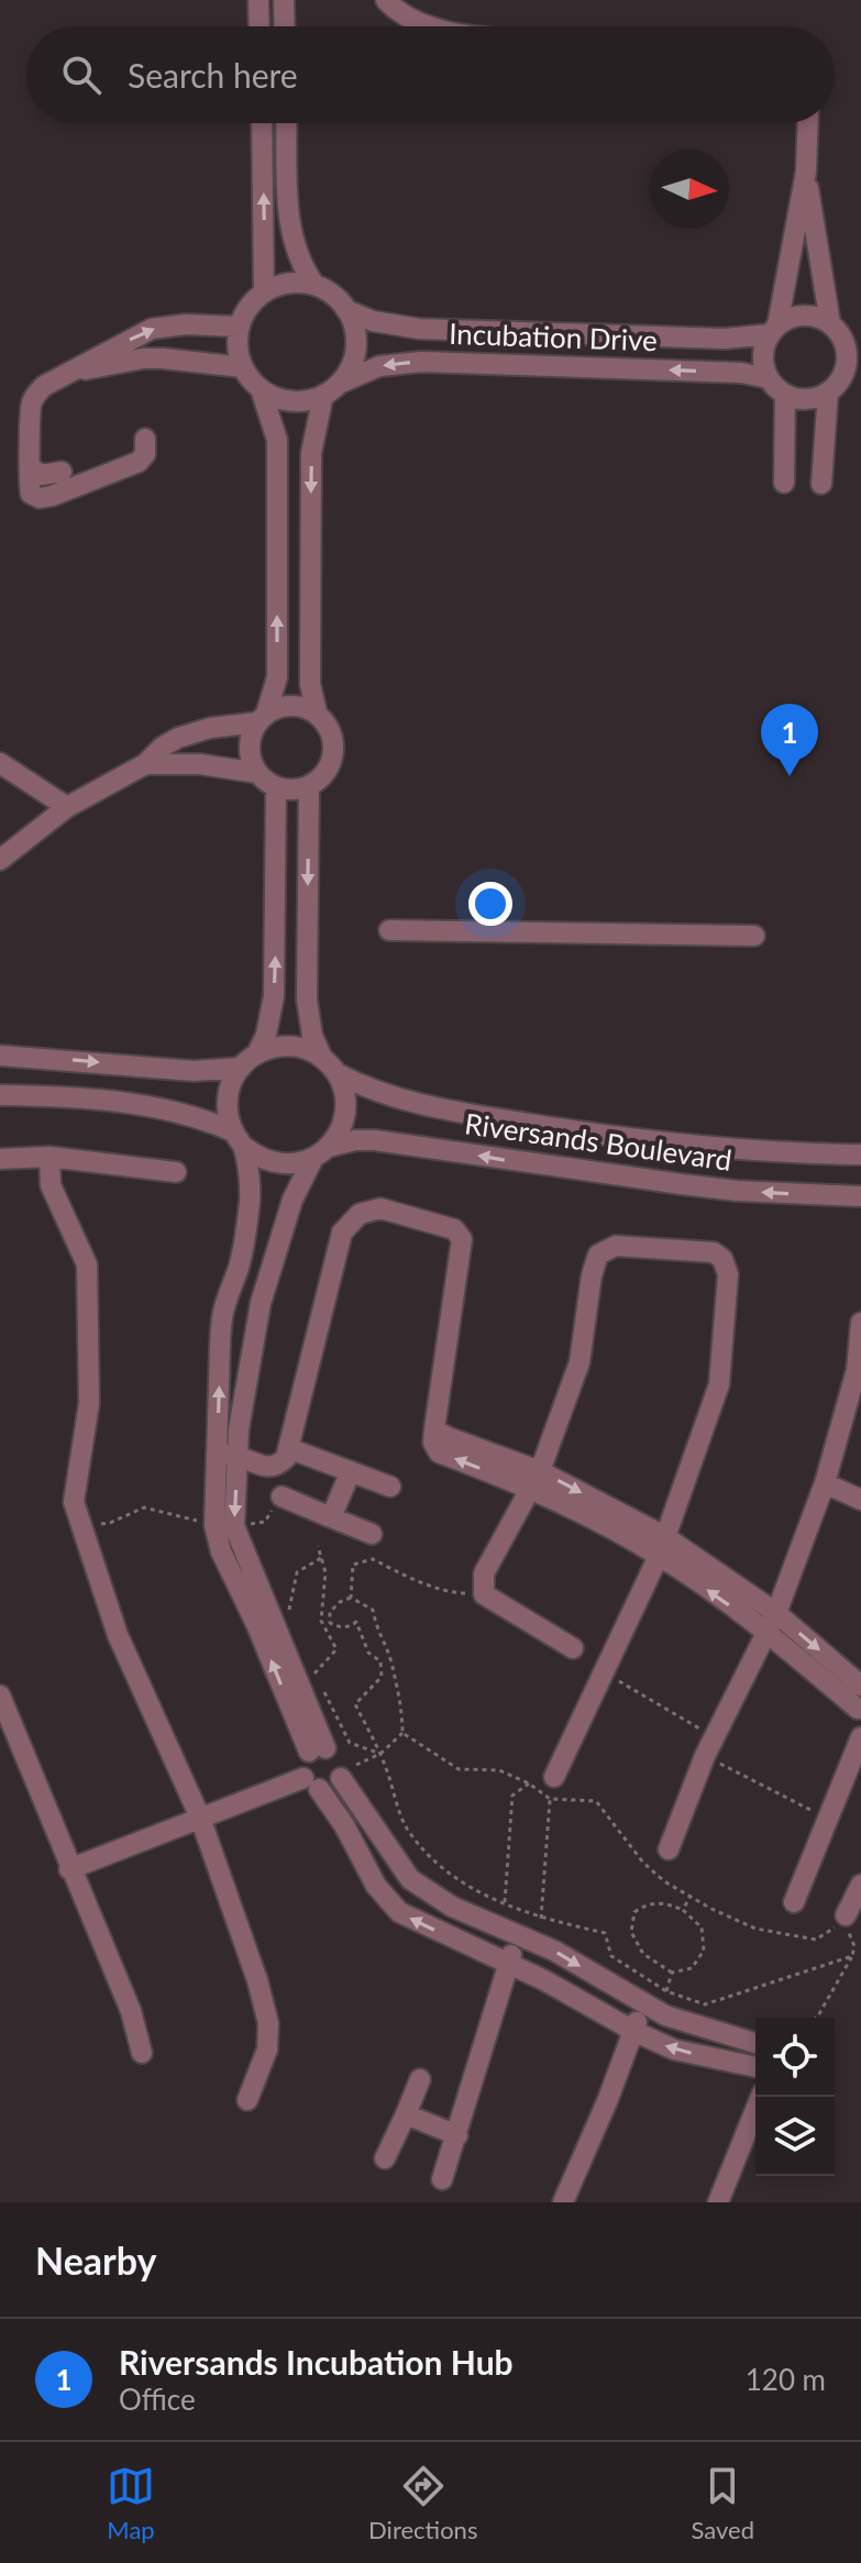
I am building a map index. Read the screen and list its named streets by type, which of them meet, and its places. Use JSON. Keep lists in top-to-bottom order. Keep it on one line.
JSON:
{"streets":{"street":["Incubation Drive","Riversands Boulevard"]},"north":"right","page":{"search":"Search here","pins":"1","heading":"Nearby","list":[{"mark":"1","name":"Riversands Incubation Hub","note":"Office","value":"120 m"}],"nav":["Map","Directions","Saved"]}}
